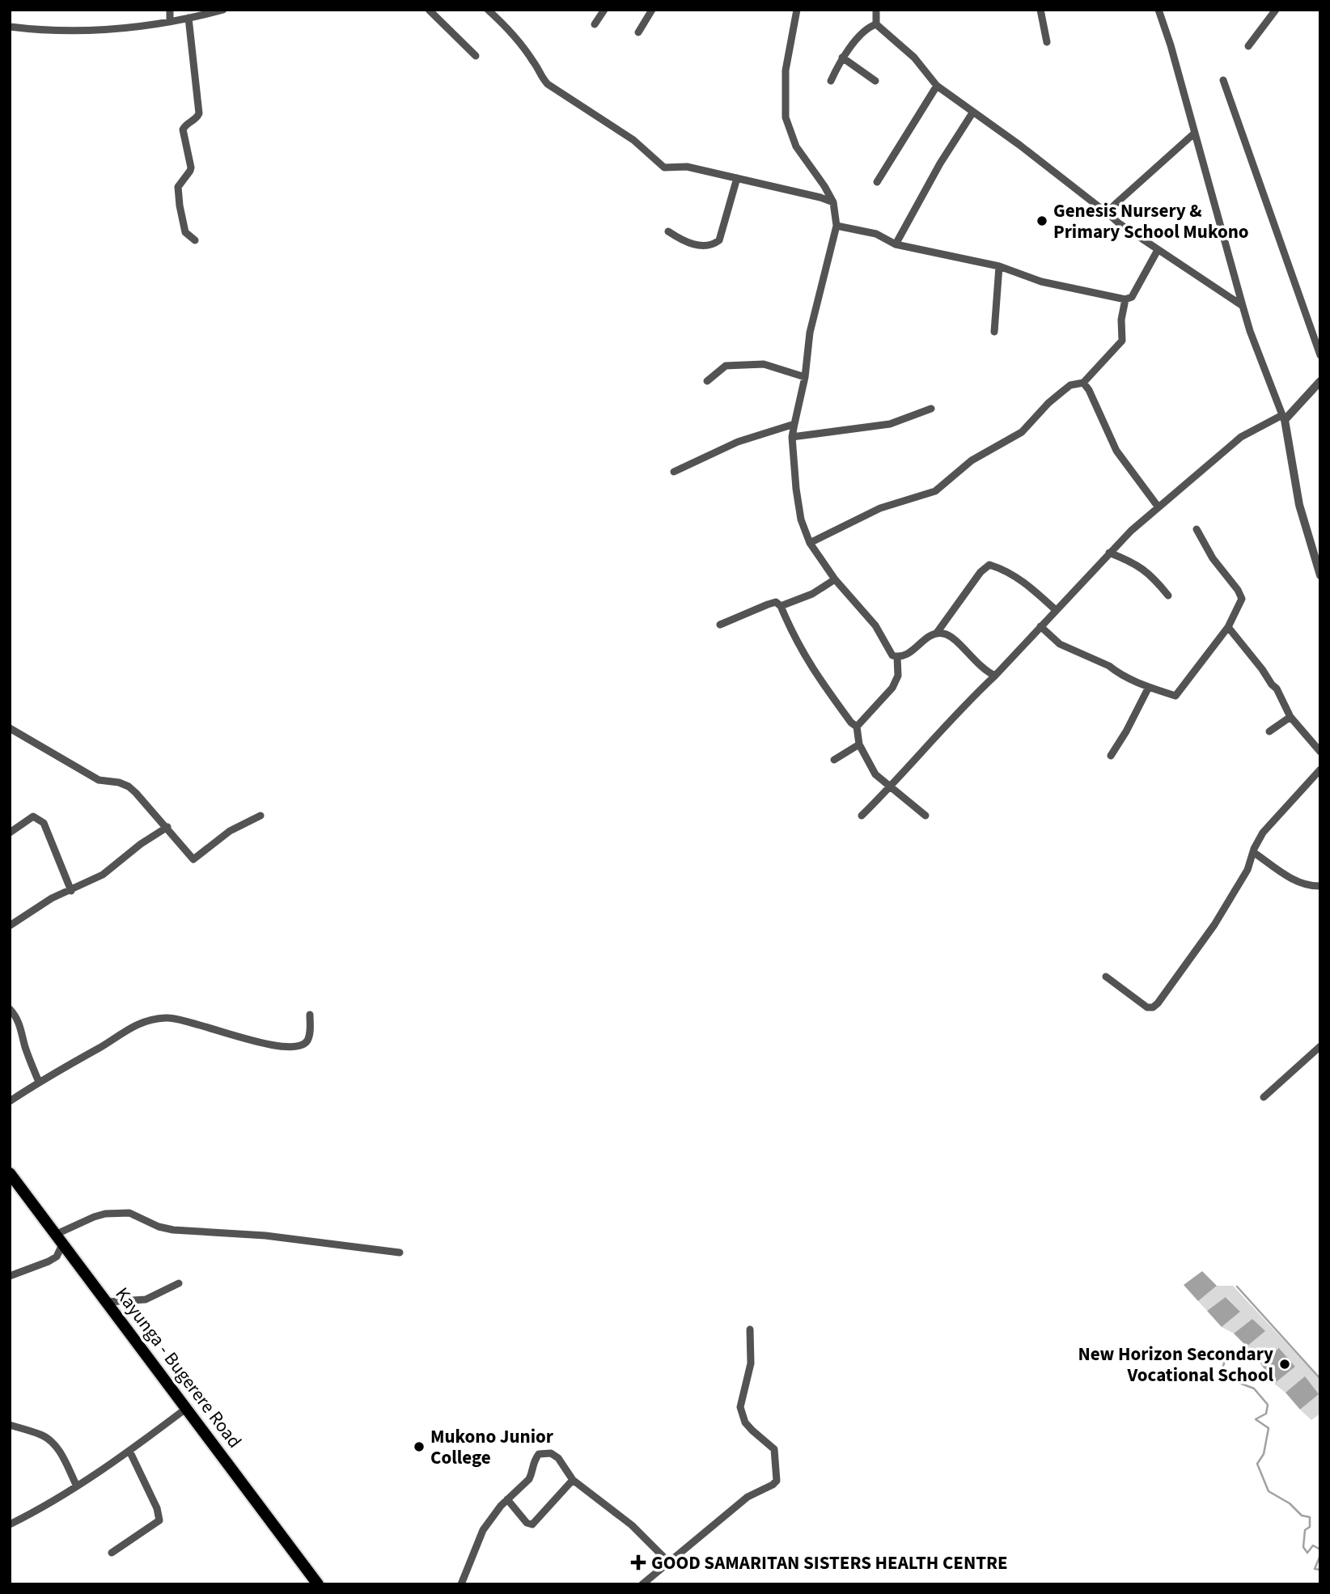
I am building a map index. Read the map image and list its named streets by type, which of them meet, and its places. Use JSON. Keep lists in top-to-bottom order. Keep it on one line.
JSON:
{"streets":{"main road":["Kayunga - Bugerere Road"]},"places":{"other":["Genesis Nursery & Primary School Mukono","New Horizon Secondary Vocational School","Mukono Junior College"],"health":["GOOD SAMARITAN SISTERS HEALTH CENTRE"]}}
